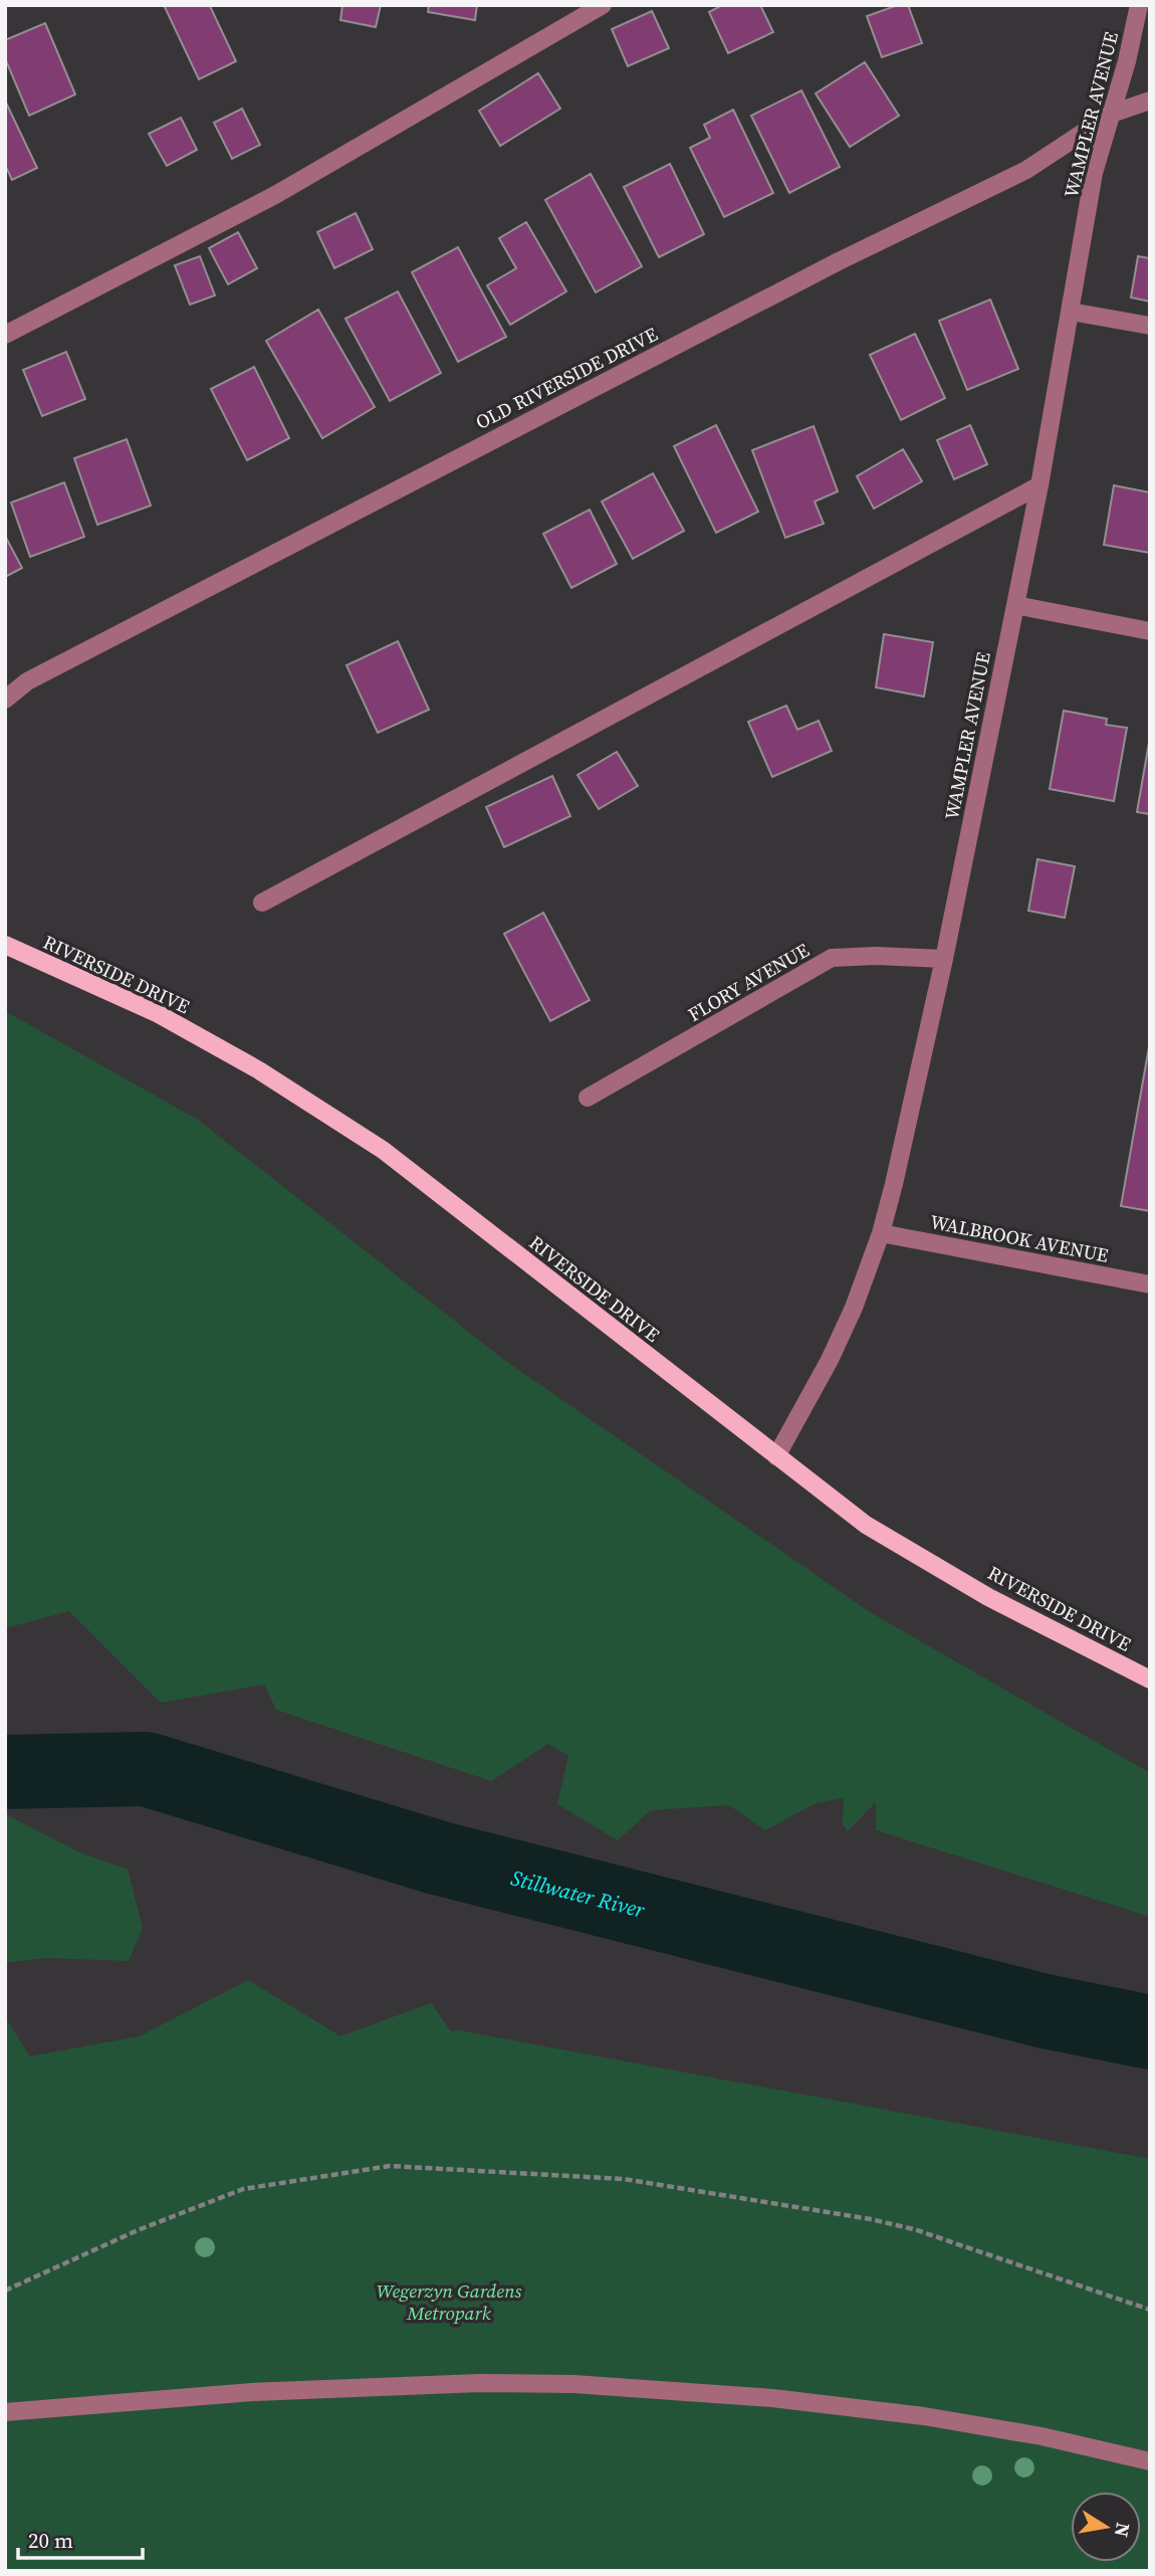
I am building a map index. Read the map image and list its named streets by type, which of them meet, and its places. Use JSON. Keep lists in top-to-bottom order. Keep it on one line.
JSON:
{"streets":{"main road":["RIVERSIDE DRIVE"],"street":["WAMPLER AVENUE","OLD RIVERSIDE DRIVE","FLORY AVENUE","WALBROOK AVENUE"]},"crossings":[["WAMPLER AVENUE","OLD RIVERSIDE DRIVE"],["WAMPLER AVENUE","RIVERSIDE DRIVE"],["WAMPLER AVENUE","FLORY AVENUE"],["WAMPLER AVENUE","WALBROOK AVENUE"]],"water":["Stillwater River"],"parks":["Wegerzyn Gardens Metropark"],"scale_bar":"20 m","north":"right"}
